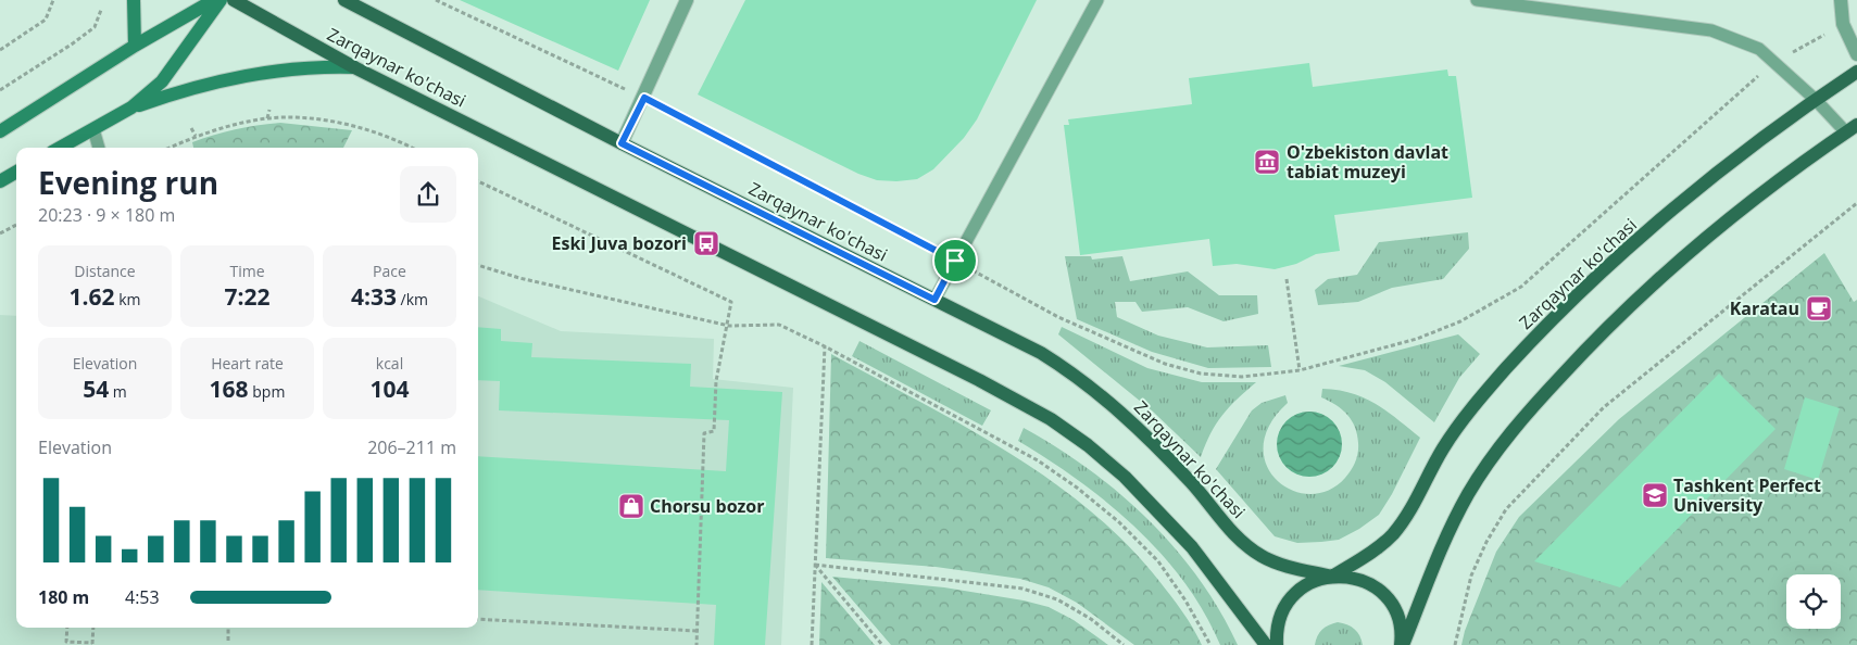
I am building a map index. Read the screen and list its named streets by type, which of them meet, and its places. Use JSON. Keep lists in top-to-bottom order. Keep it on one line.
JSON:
{"streets":{"main road":["Zarqaynar ko'chasi"]},"places":{"museum":["O'zbekiston davlat tabiat muzeyi"],"bus stop":["Eski Juva bozori"],"cafe":["Karatau"],"school or university":["Tashkent Perfect University"],"shop":["Chorsu bozor"]},"page":{"heading":["Evening run","20:23 · 9 × 180 m"],"stats":[["Distance","1.62 km"],["Time","7:22"],["Pace","4:33 /km"],["Elevation","54 m"],["Heart rate","168 bpm"],["kcal","104"]],"chart":["Elevation","206–211 m"],"list":[{"name":"180 m","note":"4:53"}]}}
